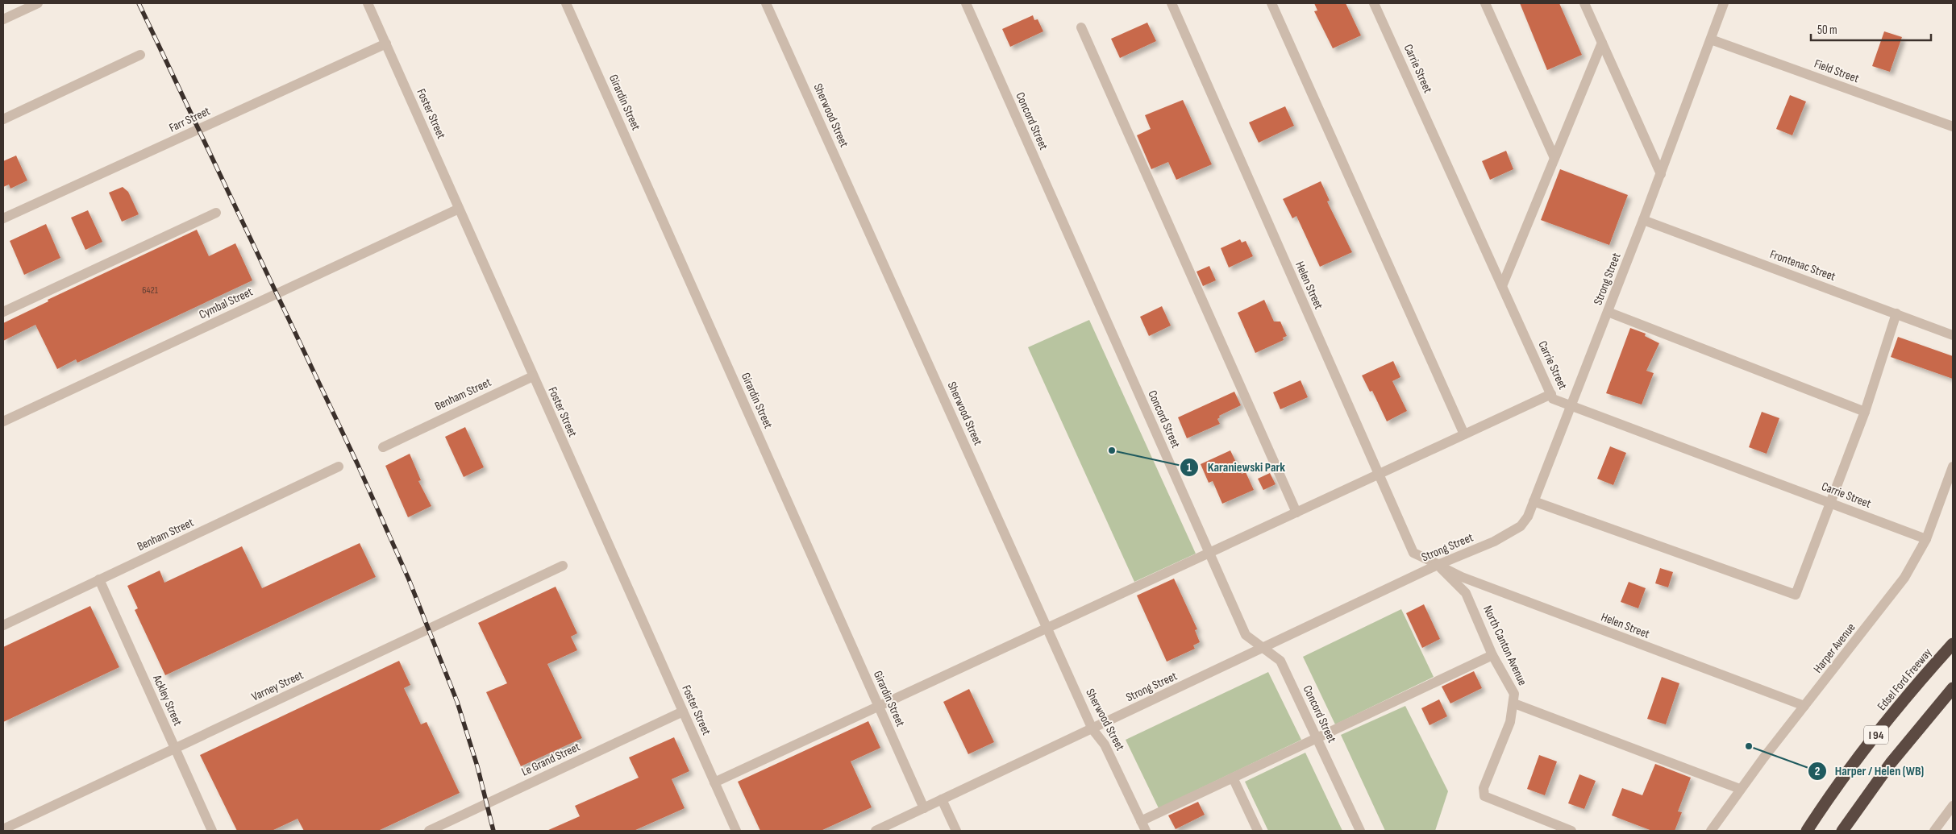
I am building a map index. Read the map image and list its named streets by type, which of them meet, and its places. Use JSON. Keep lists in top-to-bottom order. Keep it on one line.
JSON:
{"streets":{"highway":["Edsel Ford Freeway","I 94"],"street":["Carrie Street","Field Street","Girardin Street","Foster Street","Sherwood Street","Farr Street","Concord Street","Frontenac Street","Strong Street","Helen Street","Cymbal Street","Benham Street","North Canton Avenue","Harper Avenue","Varney Street","Ackley Street","Le Grand Street"]},"crossings":[["Carrie Street","Strong Street"],["Carrie Street","Harper Avenue"],["Field Street","Strong Street"],["Girardin Street","Strong Street"],["Foster Street","Farr Street"],["Foster Street","Cymbal Street"],["Foster Street","Benham Street"],["Foster Street","Le Grand Street"],["Sherwood Street","Strong Street"],["Concord Street","Strong Street"],["Frontenac Street","Strong Street"],["Strong Street","Helen Street"],["Strong Street","North Canton Avenue"],["Helen Street","North Canton Avenue"],["Helen Street","Harper Avenue"],["Benham Street","Ackley Street"],["Varney Street","Ackley Street"]],"places":["Karaniewski Park","Harper / Helen (WB)"],"house_numbers":["6421"],"scale_bar":"50 m"}
